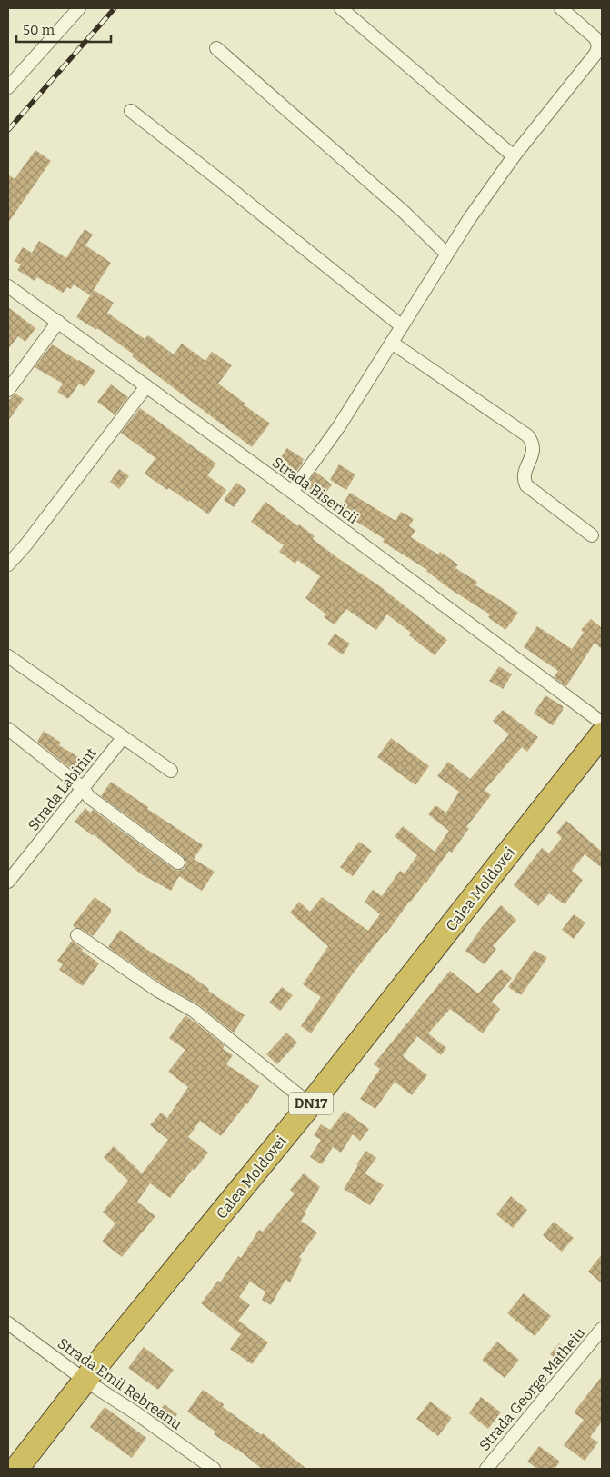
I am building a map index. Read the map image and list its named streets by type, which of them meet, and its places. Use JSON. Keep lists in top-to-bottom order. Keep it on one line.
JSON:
{"streets":{"highway":["Calea Moldovei","DN17"],"street":["Strada Bisericii","Strada Labirint","Strada Emil Rebreanu","Strada George Matheiu"]},"crossings":[["Calea Moldovei","Strada Emil Rebreanu"]],"scale_bar":"50 m"}
